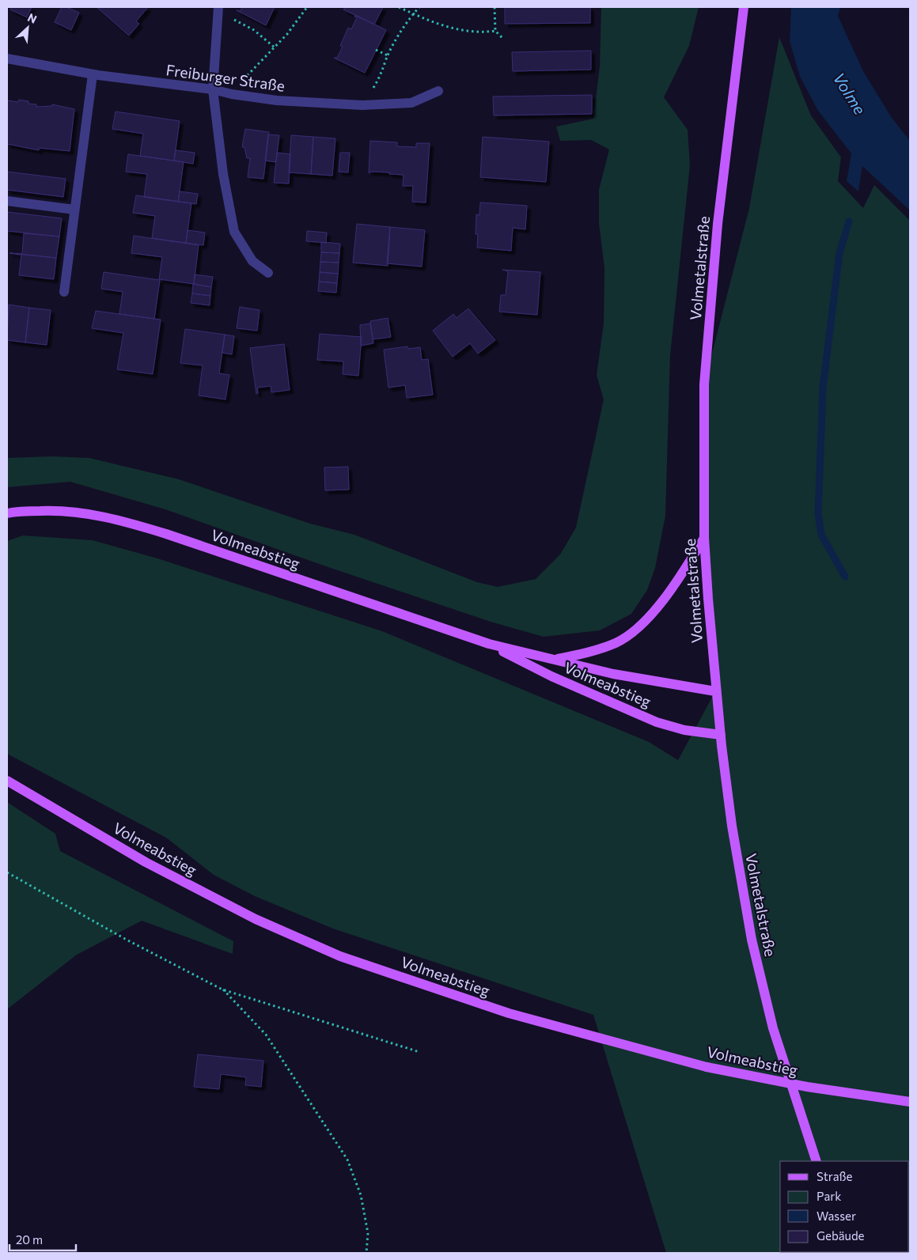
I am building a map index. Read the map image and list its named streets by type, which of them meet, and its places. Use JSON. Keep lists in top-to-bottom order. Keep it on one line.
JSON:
{"streets":{"main road":["Volmetalstraße","Volmeabstieg"],"street":["Freiburger Straße"]},"crossings":[["Volmetalstraße","Volmeabstieg"]],"water":["Volme"],"legend":["Straße","Park","Wasser","Gebäude"],"scale_bar":"20 m","north":"top right"}
